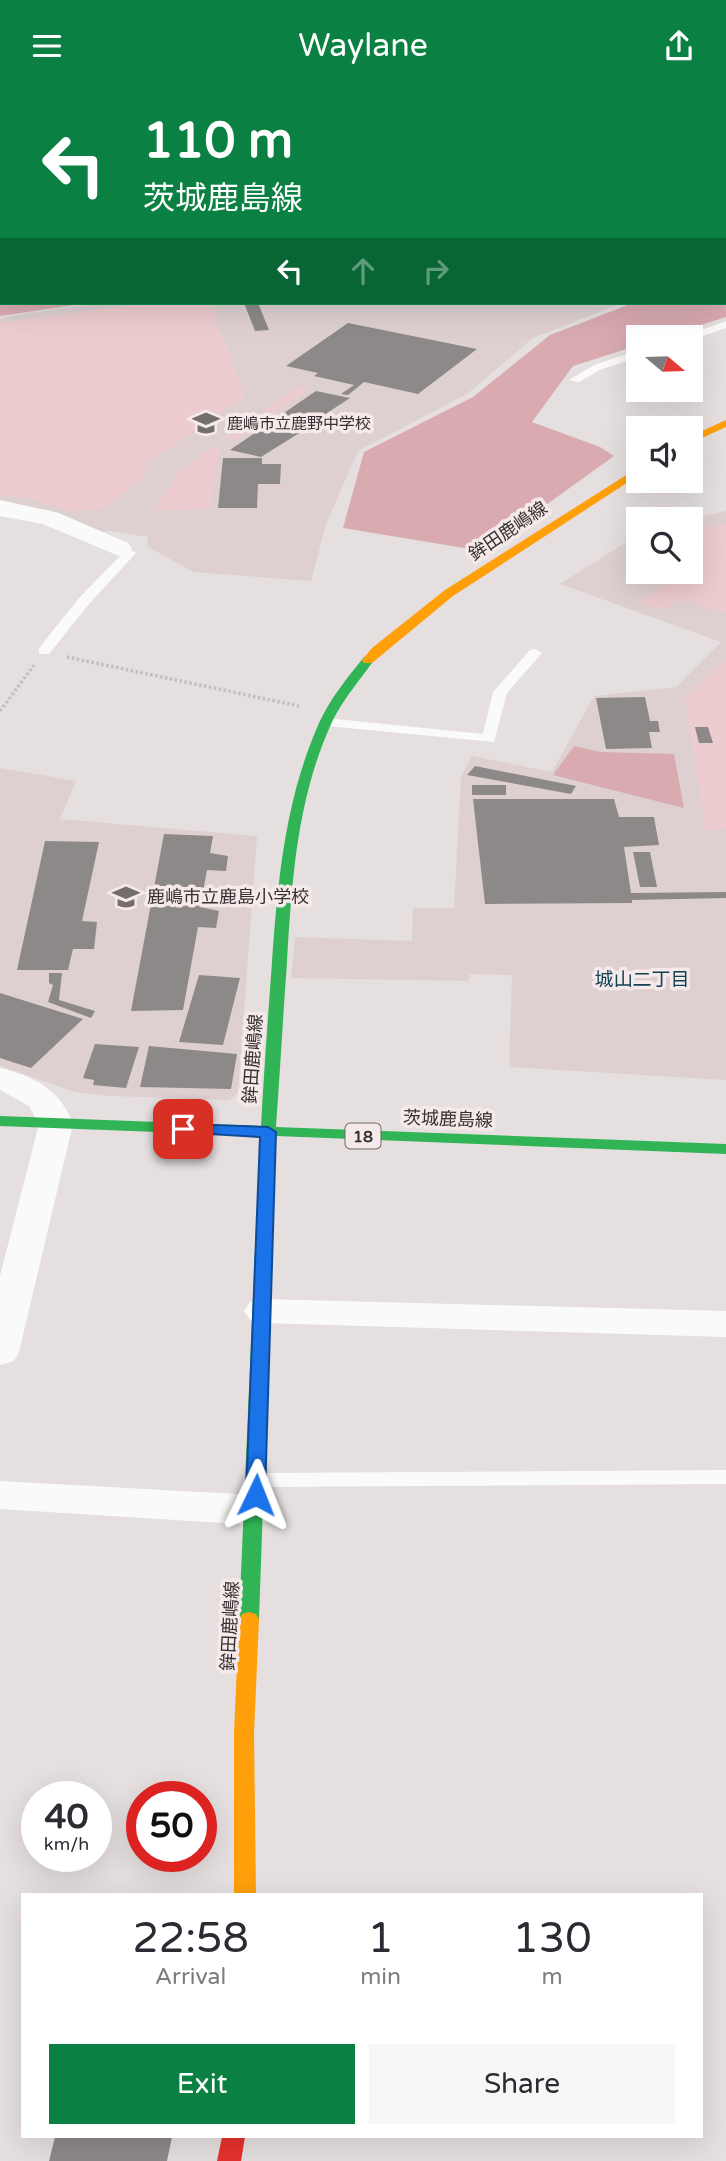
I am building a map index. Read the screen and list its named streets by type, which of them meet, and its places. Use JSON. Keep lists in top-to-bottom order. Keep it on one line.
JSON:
{"streets":{"main road":["鉾田鹿嶋線","茨城鹿島線","18"]},"crossings":[["鉾田鹿嶋線","茨城鹿島線"]],"districts":["城山二丁目"],"places":{"school or university":["鹿嶋市立鹿野中学校","鹿嶋市立鹿島小学校"]},"north":"right","page":{"header":"Waylane","turn":["110 m","茨城鹿島線"],"speed":"40 km/h","limit":"50","eta":["22:58","Arrival","1","min","130","m"],"buttons":["Exit","Share"]}}
